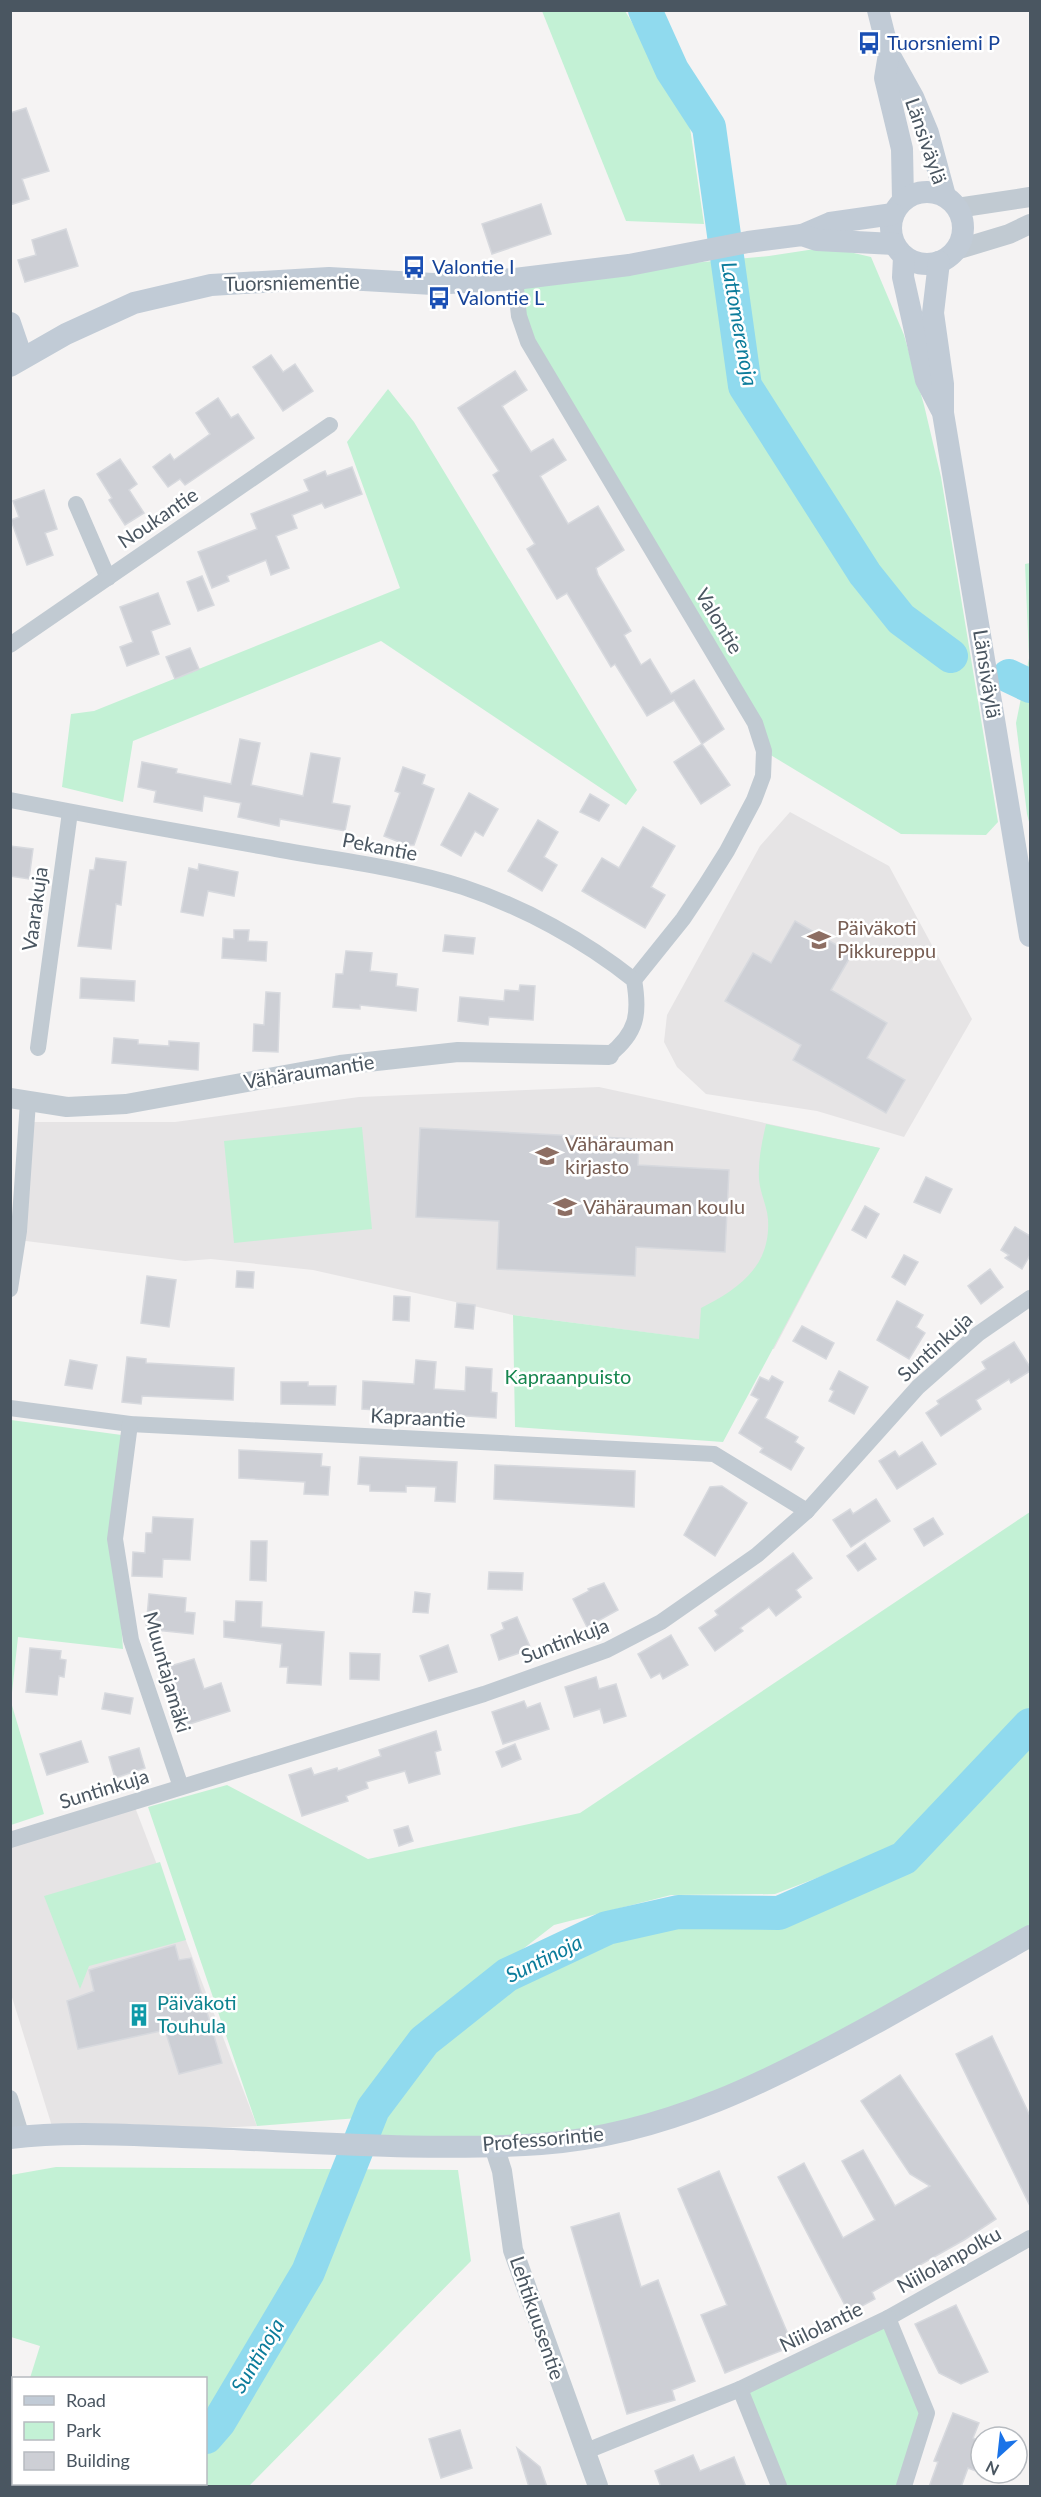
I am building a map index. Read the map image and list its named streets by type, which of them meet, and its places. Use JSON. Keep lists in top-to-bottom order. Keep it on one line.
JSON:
{"streets":{"main road":["Länsiväylä","Tuorsniementie","Professorintie"],"street":["Noukantie","Valontie","Pekantie","Vaarakuja","Vähäraumantie","Suntinkuja","Kapraantie","Muuntajamäki","Niilolanpolku","Lehtikuusentie","Niilolantie"]},"crossings":[["Länsiväylä","Tuorsniementie"],["Tuorsniementie","Valontie"],["Valontie","Pekantie"],["Pekantie","Vaarakuja"],["Suntinkuja","Kapraantie"],["Suntinkuja","Muuntajamäki"],["Kapraantie","Muuntajamäki"],["Professorintie","Lehtikuusentie"],["Niilolanpolku","Niilolantie"],["Lehtikuusentie","Niilolantie"]],"water":["Lattomerenoja","Suntinoja"],"parks":["Kapraanpuisto"],"places":{"bus stop":["Tuorsniemi P","Valontie I","Valontie L"],"school or university":["Päiväkoti Pikkureppu","Vähärauman kirjasto","Vähärauman koulu"],"building":["Päiväkoti Touhula"]},"legend":["Road","Park","Building"],"north":"bottom left"}
